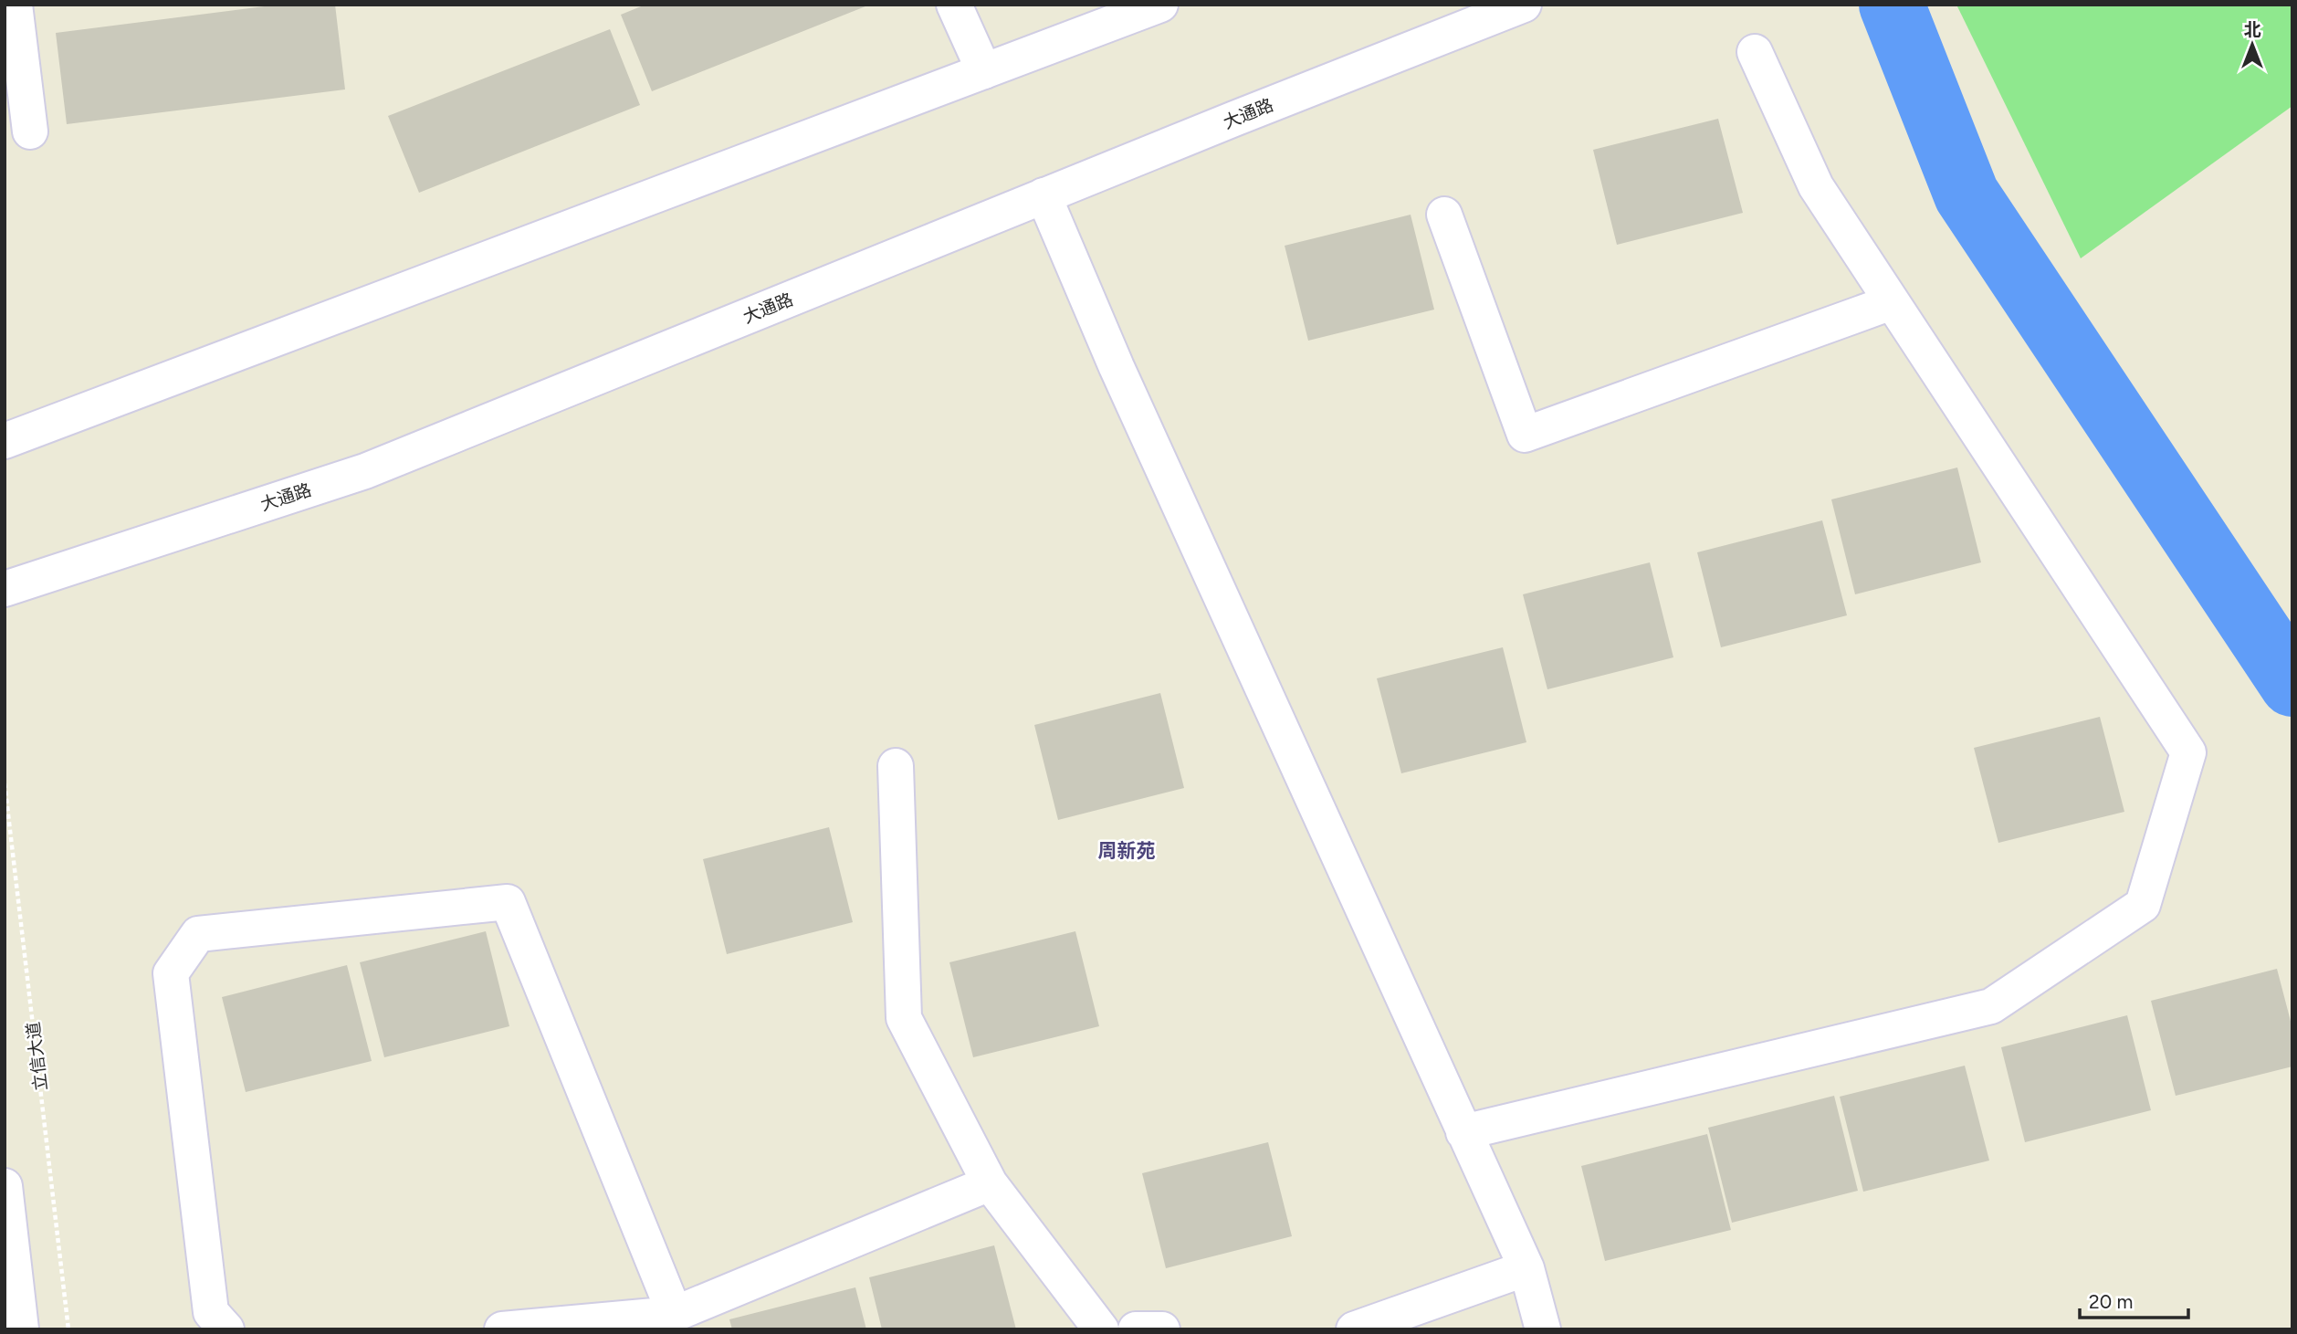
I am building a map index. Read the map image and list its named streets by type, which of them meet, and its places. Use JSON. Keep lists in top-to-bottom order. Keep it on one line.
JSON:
{"streets":{"street":["大通路"],"path":["立信大道"]},"districts":["周新苑"],"scale_bar":"20 m","north":"top"}
